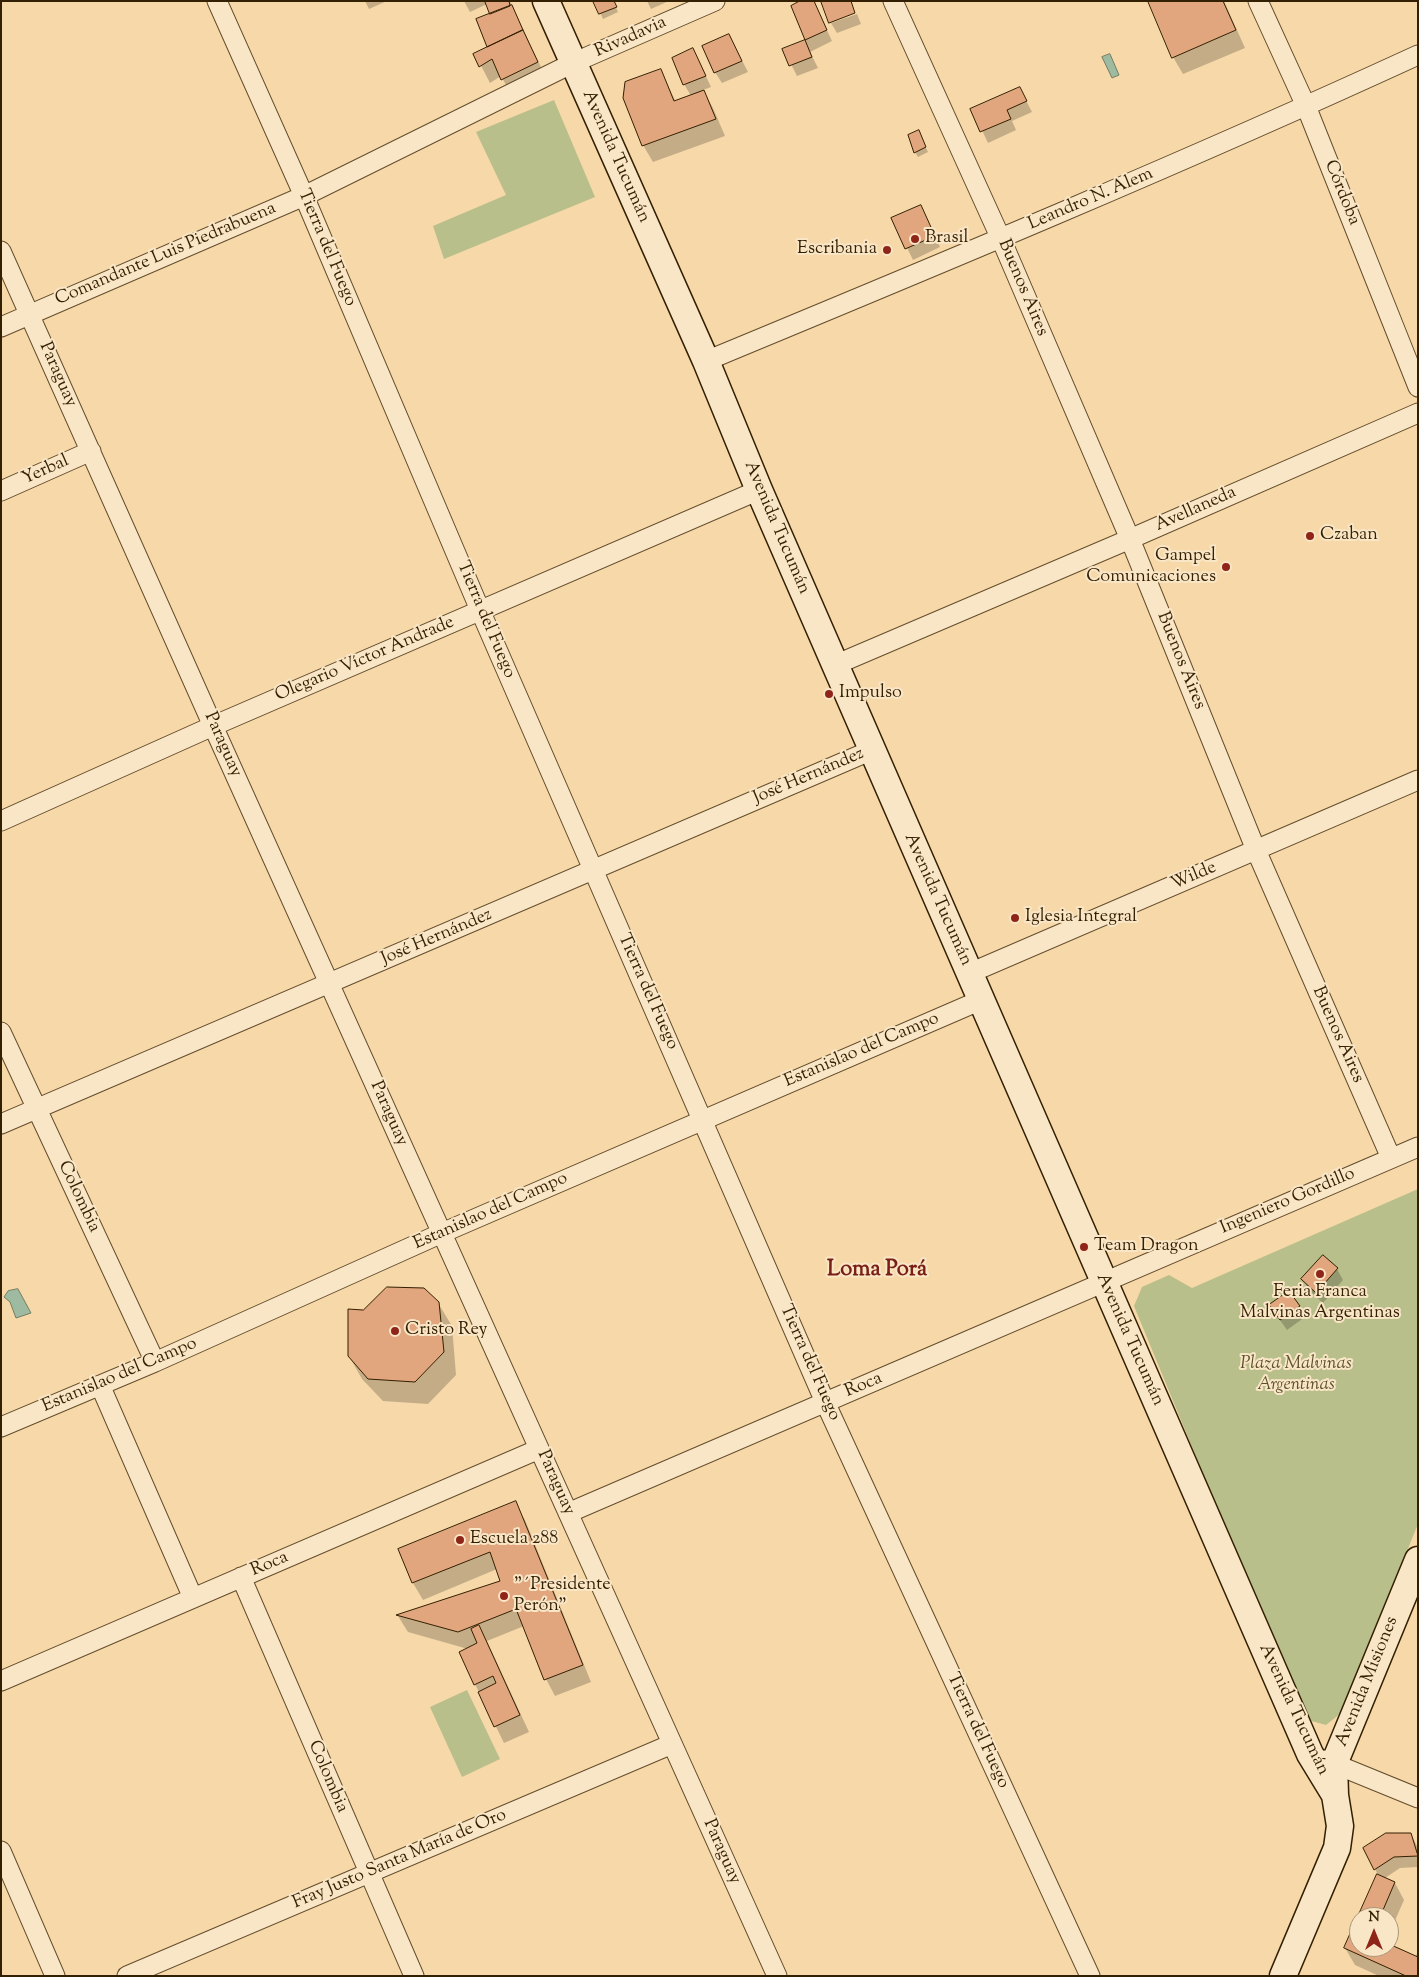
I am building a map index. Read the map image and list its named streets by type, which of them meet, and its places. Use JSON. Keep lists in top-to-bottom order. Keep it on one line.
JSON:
{"streets":{"main road":["Avenida Tucumán","Avenida Misiones"],"street":["Rivadavia","Córdoba","Leandro N. Alem","Tierra del Fuego","Comandante Luis Piedrabuena","Buenos Aires","Paraguay","Yerbal","Avellaneda","Olegario Víctor Andrade","José Hernández","Wilde","Estanislao del Campo","Colombia","Ingeniero Gordillo","Roca","Fray Justo Santa María de Oro"]},"crossings":[["Rivadavia","Avenida Tucumán"],["Rivadavia","Comandante Luis Piedrabuena"],["Avenida Tucumán","Leandro N. Alem"],["Avenida Tucumán","Comandante Luis Piedrabuena"],["Avenida Tucumán","Avellaneda"],["Avenida Tucumán","Olegario Víctor Andrade"],["Avenida Tucumán","José Hernández"],["Avenida Tucumán","Wilde"],["Avenida Tucumán","Estanislao del Campo"],["Avenida Tucumán","Ingeniero Gordillo"],["Avenida Tucumán","Roca"],["Avenida Tucumán","Avenida Misiones"],["Córdoba","Leandro N. Alem"],["Leandro N. Alem","Buenos Aires"],["Tierra del Fuego","Comandante Luis Piedrabuena"],["Tierra del Fuego","Olegario Víctor Andrade"],["Tierra del Fuego","José Hernández"],["Tierra del Fuego","Estanislao del Campo"],["Tierra del Fuego","Roca"],["Comandante Luis Piedrabuena","Paraguay"],["Buenos Aires","Avellaneda"],["Buenos Aires","Wilde"],["Buenos Aires","Ingeniero Gordillo"],["Paraguay","Yerbal"],["Paraguay","Olegario Víctor Andrade"],["Paraguay","José Hernández"],["Paraguay","Estanislao del Campo"],["Paraguay","Roca"],["Paraguay","Fray Justo Santa María de Oro"],["José Hernández","Colombia"],["Estanislao del Campo","Colombia"],["Colombia","Roca"],["Colombia","Fray Justo Santa María de Oro"],["Ingeniero Gordillo","Roca"]],"districts":["Loma Porá"],"parks":["Plaza Malvinas Argentinas"],"places":["Brasil","Escribania","Czaban","Gampel Comunicaciones","Impulso","Iglesia Integral","Team Dragon","Feria Franca Malvinas Argentinas","Cristo Rey","Escuela 288","\"´Presidente Perón\""],"north":"top"}
